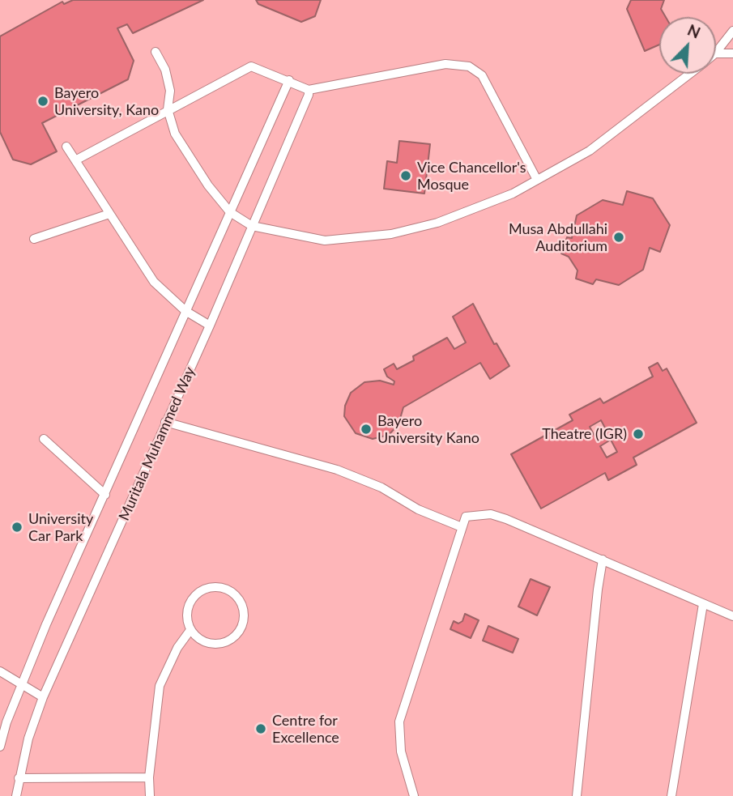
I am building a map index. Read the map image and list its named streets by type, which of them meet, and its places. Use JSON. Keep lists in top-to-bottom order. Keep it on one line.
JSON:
{"streets":{"lane":["Muritala Muhammed Way"]},"places":["Bayero University, Kano","Vice Chancellor's Mosque","Musa Abdullahi Auditorium","Bayero University Kano","Theatre (IGR)","University Car Park","Centre for Excellence"],"north":"top right"}
